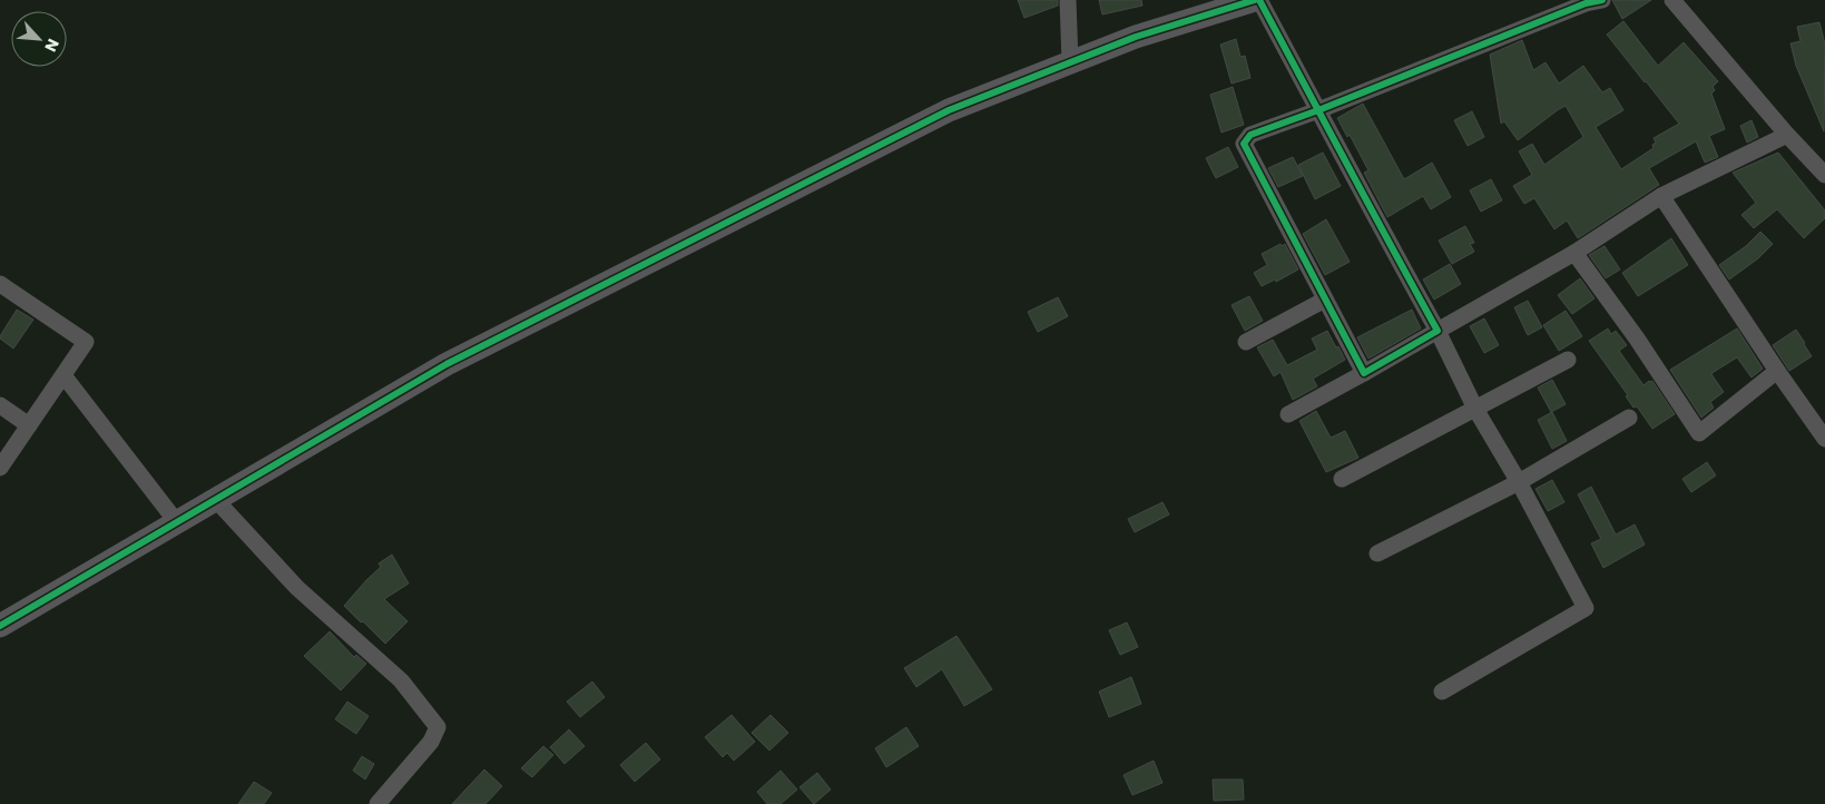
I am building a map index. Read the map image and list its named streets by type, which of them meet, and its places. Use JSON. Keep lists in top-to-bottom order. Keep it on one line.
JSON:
{"north":"bottom right"}
